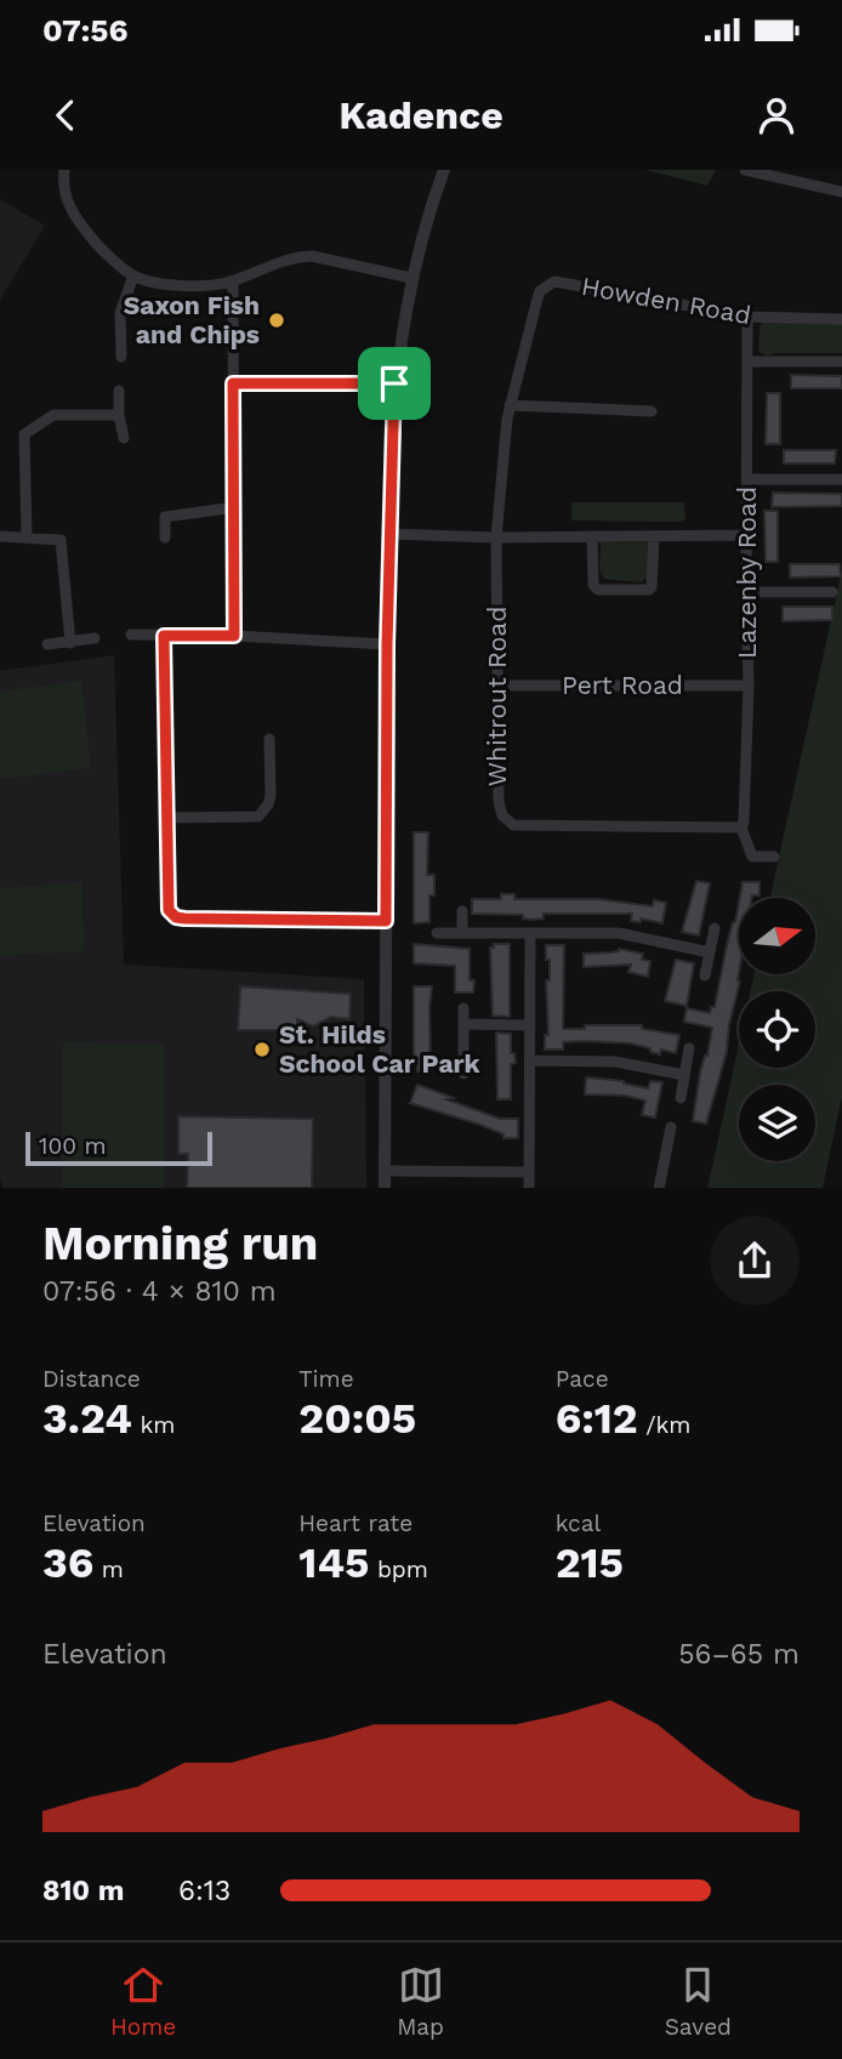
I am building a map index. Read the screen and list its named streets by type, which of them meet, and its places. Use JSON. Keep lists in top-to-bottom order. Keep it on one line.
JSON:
{"streets":{"street":["Howden Road","Lazenby Road","Pert Road","Whitrout Road"]},"crossings":[["Howden Road","Lazenby Road"],["Howden Road","Whitrout Road"],["Lazenby Road","Pert Road"],["Lazenby Road","Whitrout Road"],["Pert Road","Whitrout Road"]],"places":["Saxon Fish and Chips","St. Hilds School Car Park"],"scale_bar":"100 m","north":"right","page":{"status":"07:56","header":"Kadence","scale":"100 m","heading":["Morning run","07:56 · 4 × 810 m"],"stats":[["Distance","3.24 km"],["Time","20:05"],["Pace","6:12 /km"],["Elevation","36 m"],["Heart rate","145 bpm"],["kcal","215"]],"chart":["Elevation","56–65 m"],"list":[{"name":"810 m","note":"6:13"}],"tabs":["Home","Map","Saved"]}}
